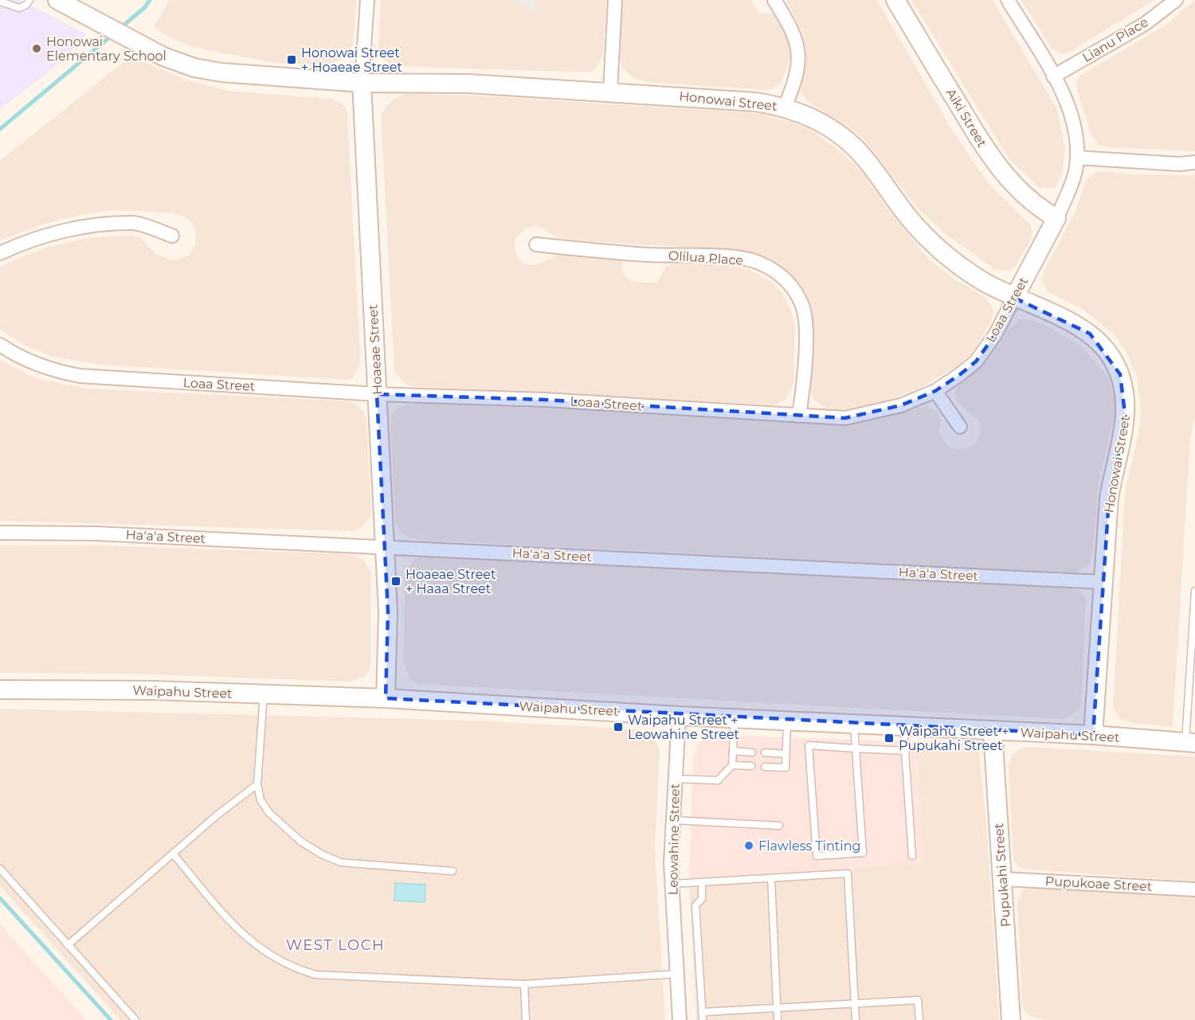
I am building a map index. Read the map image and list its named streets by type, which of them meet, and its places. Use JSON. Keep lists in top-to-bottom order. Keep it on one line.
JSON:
{"streets":{"street":["Lianu Place","Honowai Street","Aiki Street","Olilua Place","Loaa Street","Hoaeae Street","Ha'a'a Street","Waipahu Street","Leowahine Street","Pupukahi Street","Pupukoae Street"]},"crossings":[["Lianu Place","Loaa Street"],["Honowai Street","Loaa Street"],["Honowai Street","Hoaeae Street"],["Honowai Street","Ha'a'a Street"],["Honowai Street","Waipahu Street"],["Aiki Street","Loaa Street"],["Olilua Place","Loaa Street"],["Loaa Street","Hoaeae Street"],["Hoaeae Street","Ha'a'a Street"],["Hoaeae Street","Waipahu Street"],["Waipahu Street","Leowahine Street"],["Waipahu Street","Pupukahi Street"],["Pupukahi Street","Pupukoae Street"]],"districts":["WEST LOCH"],"places":{"other":["Honowai Elementary School","Flawless Tinting"],"transit":["Honowai Street + Hoaeae Street","Hoaeae Street + Haaa Street","Waipahu Street + Leowahine Street","Waipahu Street + Pupukahi Street"]}}
